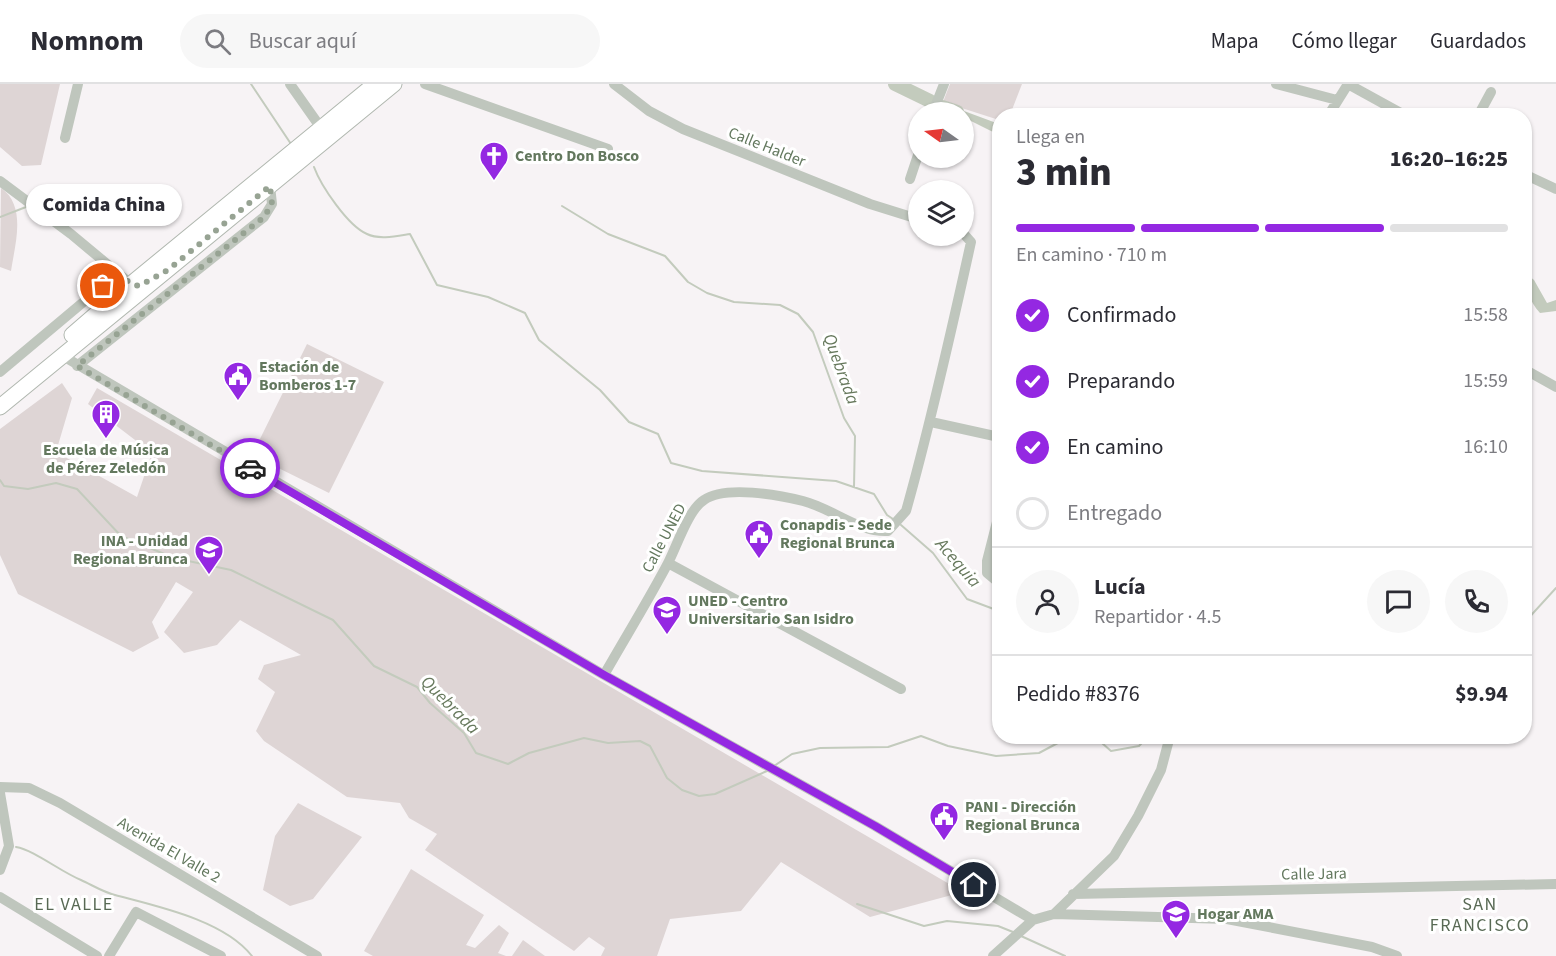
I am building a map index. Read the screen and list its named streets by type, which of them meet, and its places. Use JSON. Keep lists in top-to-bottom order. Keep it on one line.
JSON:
{"streets":{"street":["Calle Halder","Calle UNED","Avenida El Valle 2","Calle Jara"]},"districts":["EL VALLE","SAN FRANCISCO"],"water":["Quebrada","Acequia"],"places":{"church":["Centro Don Bosco"],"other":["Comida China"],"public building":["Estación de Bomberos 1-7","Conapdis - Sede Regional Brunca","PANI - Dirección Regional Brunca"],"building":["Escuela de Música de Pérez Zeledón"],"school or university":["INA - Unidad Regional Brunca","UNED - Centro Universitario San Isidro","Hogar AMA"]},"north":"left","page":{"header":"Nomnom","search":"Buscar aquí","nav":["Mapa","Cómo llegar","Guardados"],"heading":["3 min","Llega en","16:20–16:25"],"panel":["Lucía","Repartidor · 4.5","Pedido #8376","$9.94"],"bubble":"Comida China","bar":"En camino · 710 m","list":[["Confirmado","15:58"],["Preparando","15:59"],["En camino","16:10"],"Entregado"]}}
